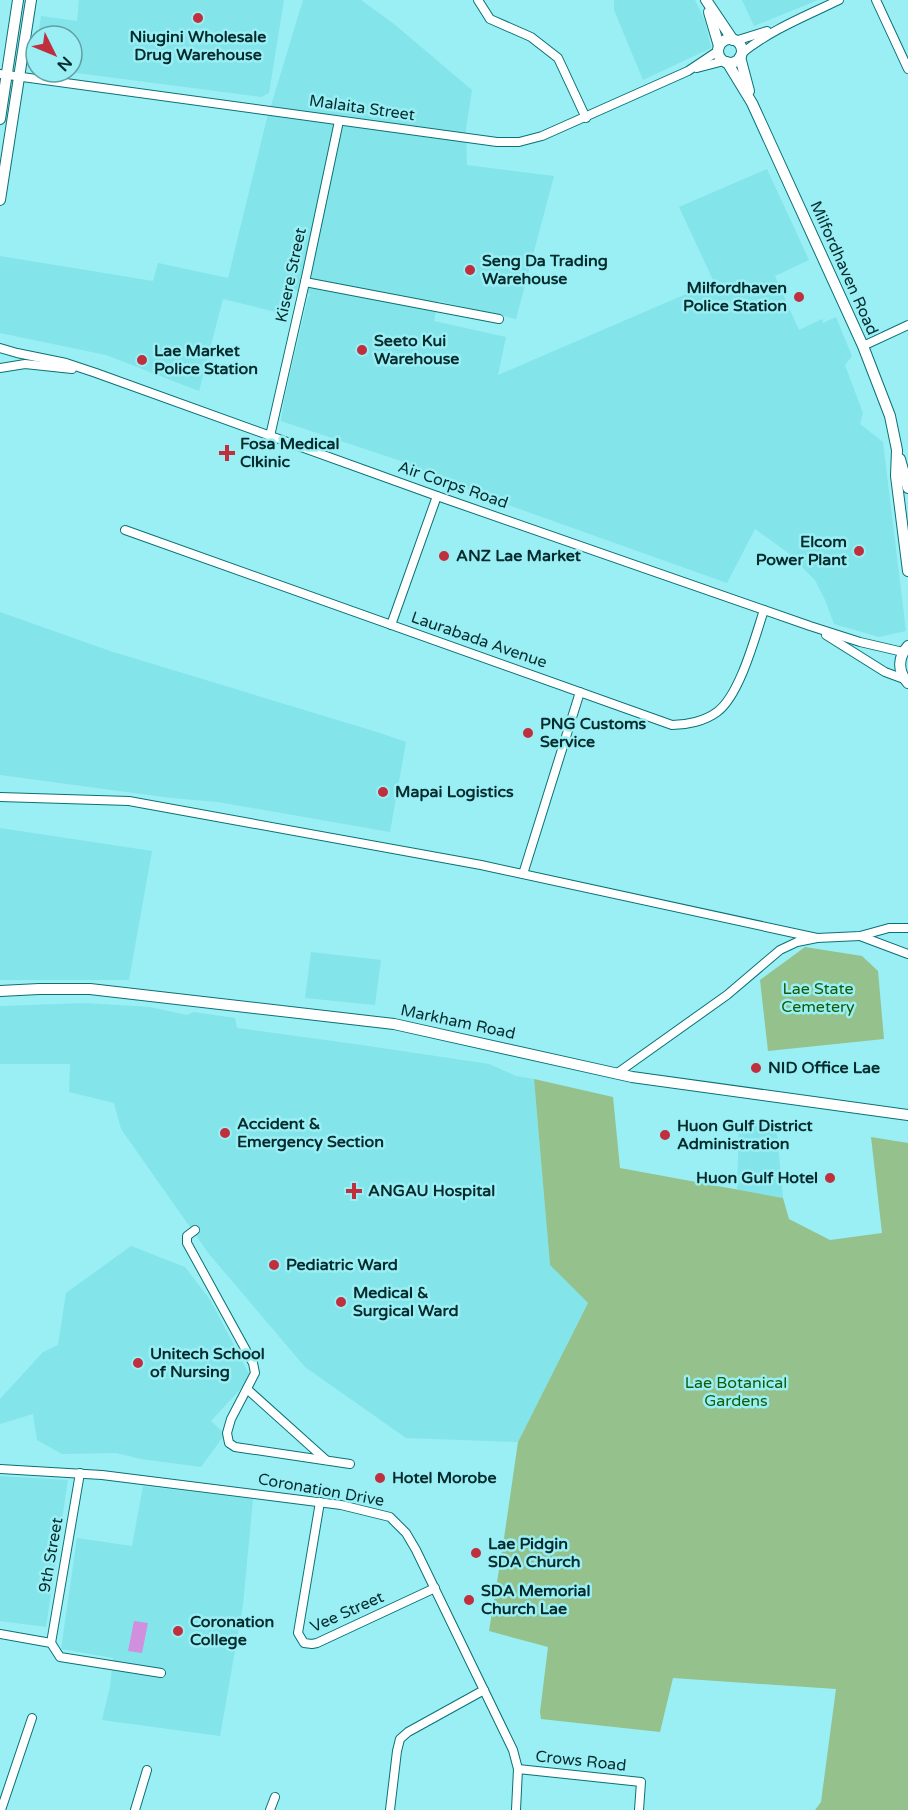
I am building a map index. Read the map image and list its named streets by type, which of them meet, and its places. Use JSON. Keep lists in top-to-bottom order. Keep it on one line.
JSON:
{"streets":{"main road":["Milfordhaven Road","Markham Road"],"street":["Malaita Street","Kisere Street","Air Corps Road","Laurabada Avenue","Coronation Drive","9th Street","Vee Street","Crows Road"]},"crossings":[["Malaita Street","Milfordhaven Road"],["Malaita Street","Kisere Street"],["Kisere Street","Air Corps Road"],["Air Corps Road","Laurabada Avenue"],["Coronation Drive","9th Street"],["Coronation Drive","Vee Street"],["Coronation Drive","Crows Road"]],"parks":["Lae State Cemetery","Lae Botanical Gardens"],"places":{"other":["Niugini Wholesale Drug Warehouse","Seng Da Trading Warehouse","Milfordhaven Police Station","Seeto Kui Warehouse","Lae Market Police Station","Elcom Power Plant","ANZ Lae Market","PNG Customs Service","Mapai Logistics","NID Office Lae","Accident & Emergency Section","Huon Gulf District Administration","Huon Gulf Hotel","Pediatric Ward","Medical & Surgical Ward","Unitech School of Nursing","Hotel Morobe","Lae Pidgin SDA Church","SDA Memorial Church Lae","Coronation College"],"health":["Fosa Medical Clkinic","ANGAU Hospital"]},"north":"bottom right"}
